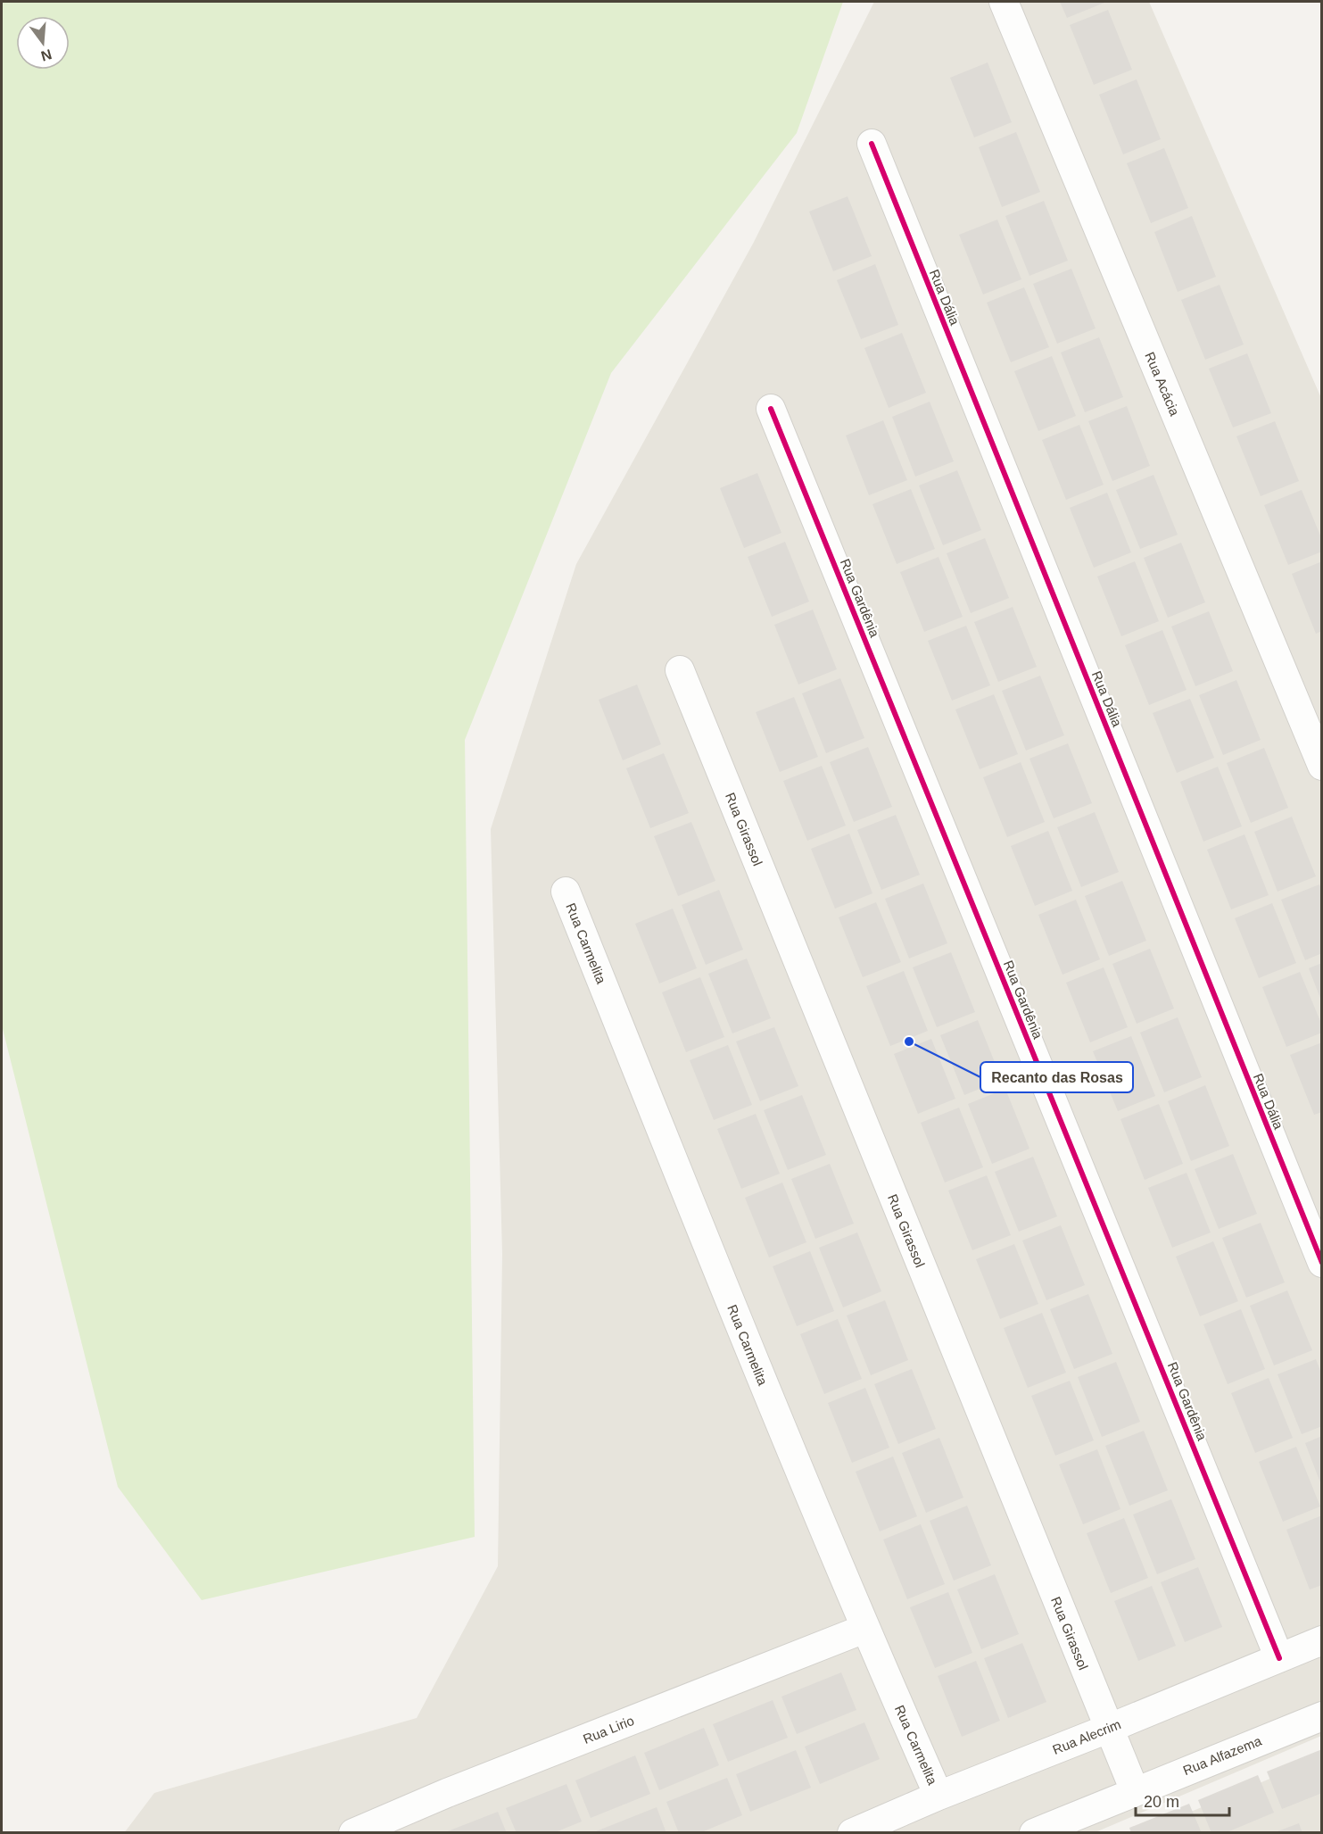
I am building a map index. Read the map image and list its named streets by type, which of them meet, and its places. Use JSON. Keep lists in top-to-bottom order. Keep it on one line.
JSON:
{"streets":{"street":["Rua Dália","Rua Acácia","Rua Gardênia","Rua Girassol","Rua Carmelita","Rua Lirio","Rua Alecrim","Rua Alfazema"]},"crossings":[["Rua Gardênia","Rua Alecrim"],["Rua Girassol","Rua Alecrim"],["Rua Girassol","Rua Alfazema"],["Rua Carmelita","Rua Lirio"],["Rua Carmelita","Rua Alecrim"]],"places":["Recanto das Rosas"],"scale_bar":"20 m","north":"bottom"}
